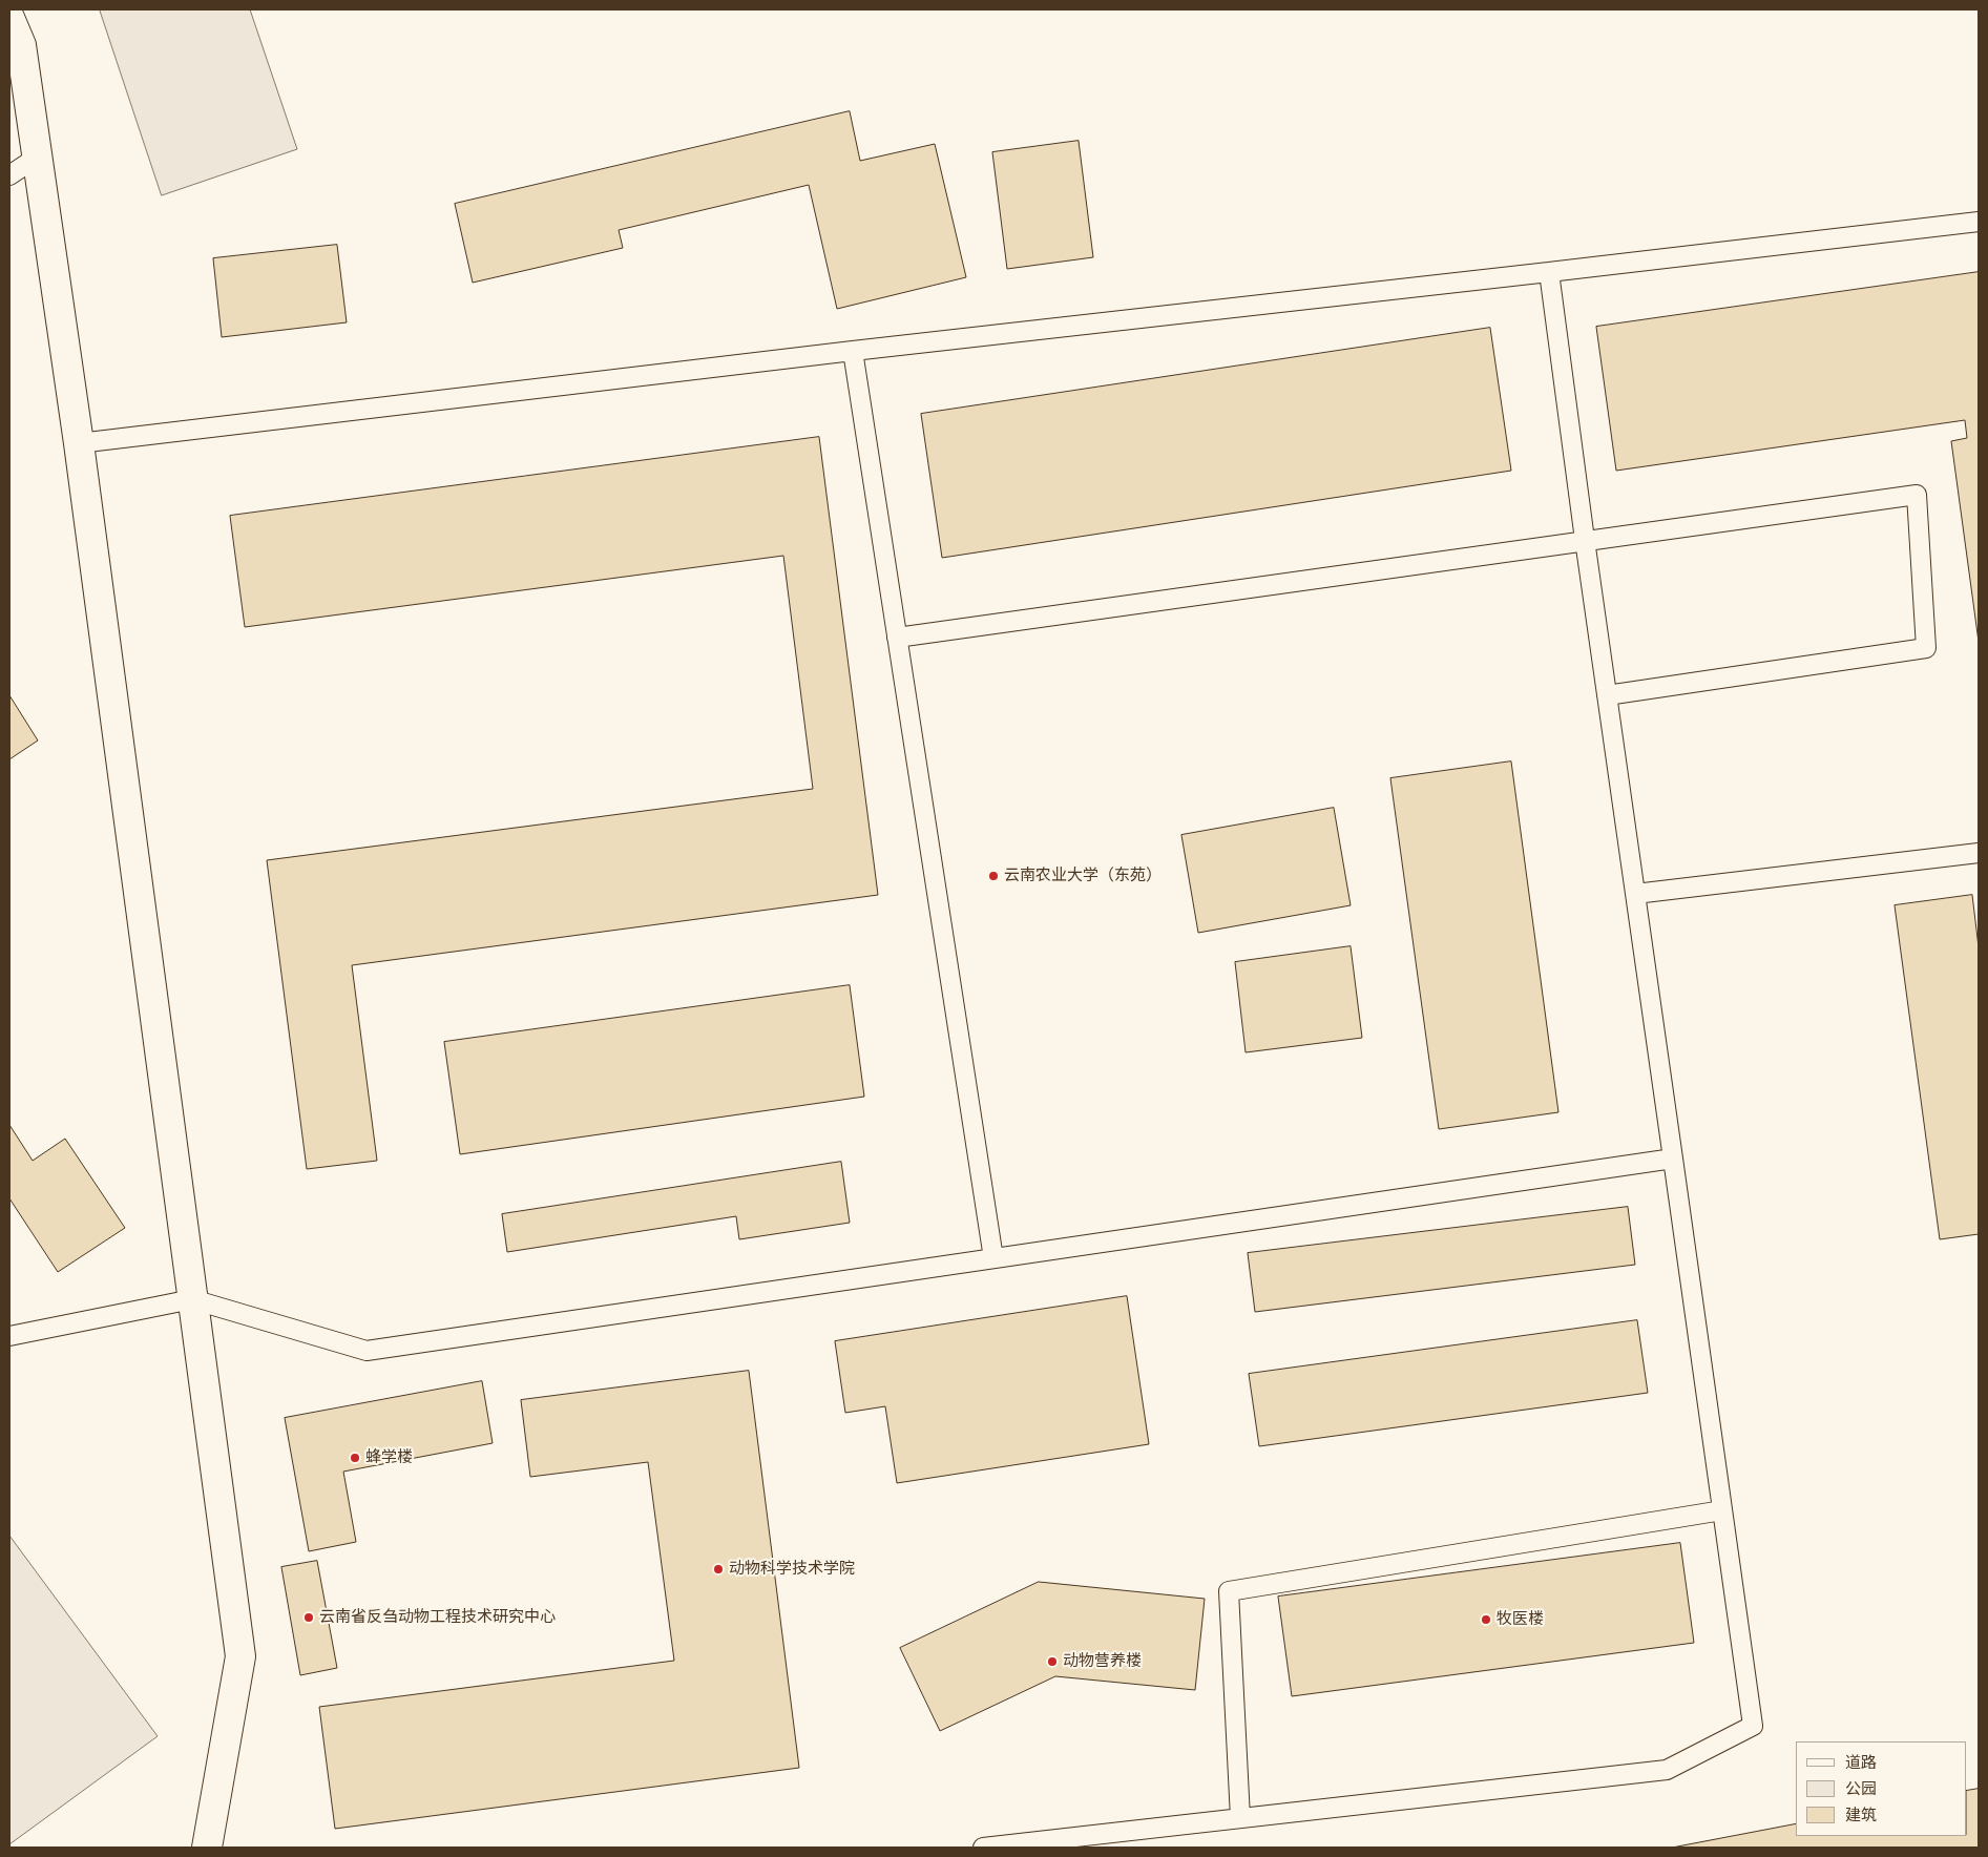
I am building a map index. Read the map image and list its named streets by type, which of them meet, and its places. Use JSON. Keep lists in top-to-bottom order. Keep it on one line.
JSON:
{"places":["云南农业大学（东苑）","蜂学楼","动物科学技术学院","云南省反刍动物工程技术研究中心","牧医楼","动物营养楼"],"legend":["道路","公园","建筑"]}
